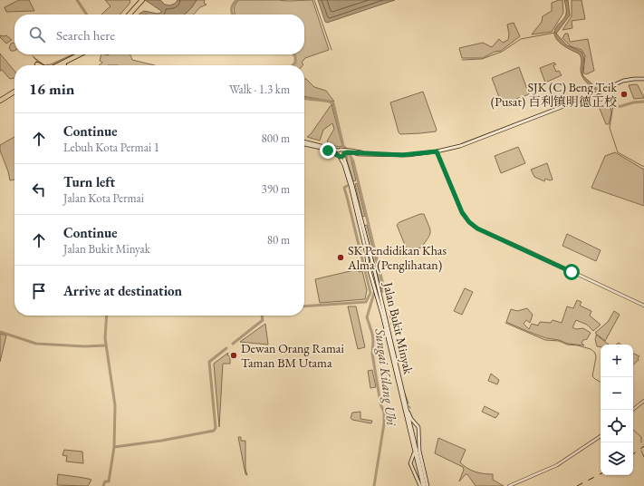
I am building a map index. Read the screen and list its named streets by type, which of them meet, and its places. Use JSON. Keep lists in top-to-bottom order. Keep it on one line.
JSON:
{"streets":{"main road":["Jalan Bukit Minyak"]},"water":["Sungai Kilang Ubi"],"places":["SJK (C) Beng Teik (Pusat) 百利镇明德正校","SK Pendidikan Khas Alma (Penglihatan)","Dewan Orang Ramai Taman BM Utama"],"page":{"search":"Search here","heading":["16 min","Walk · 1.3 km"],"list":[["Continue","Lebuh Kota Permai 1","800 m"],["Turn left","Jalan Kota Permai","390 m"],["Continue","Jalan Bukit Minyak","80 m"],"Arrive at destination"],"map_buttons":["+","−"]}}
